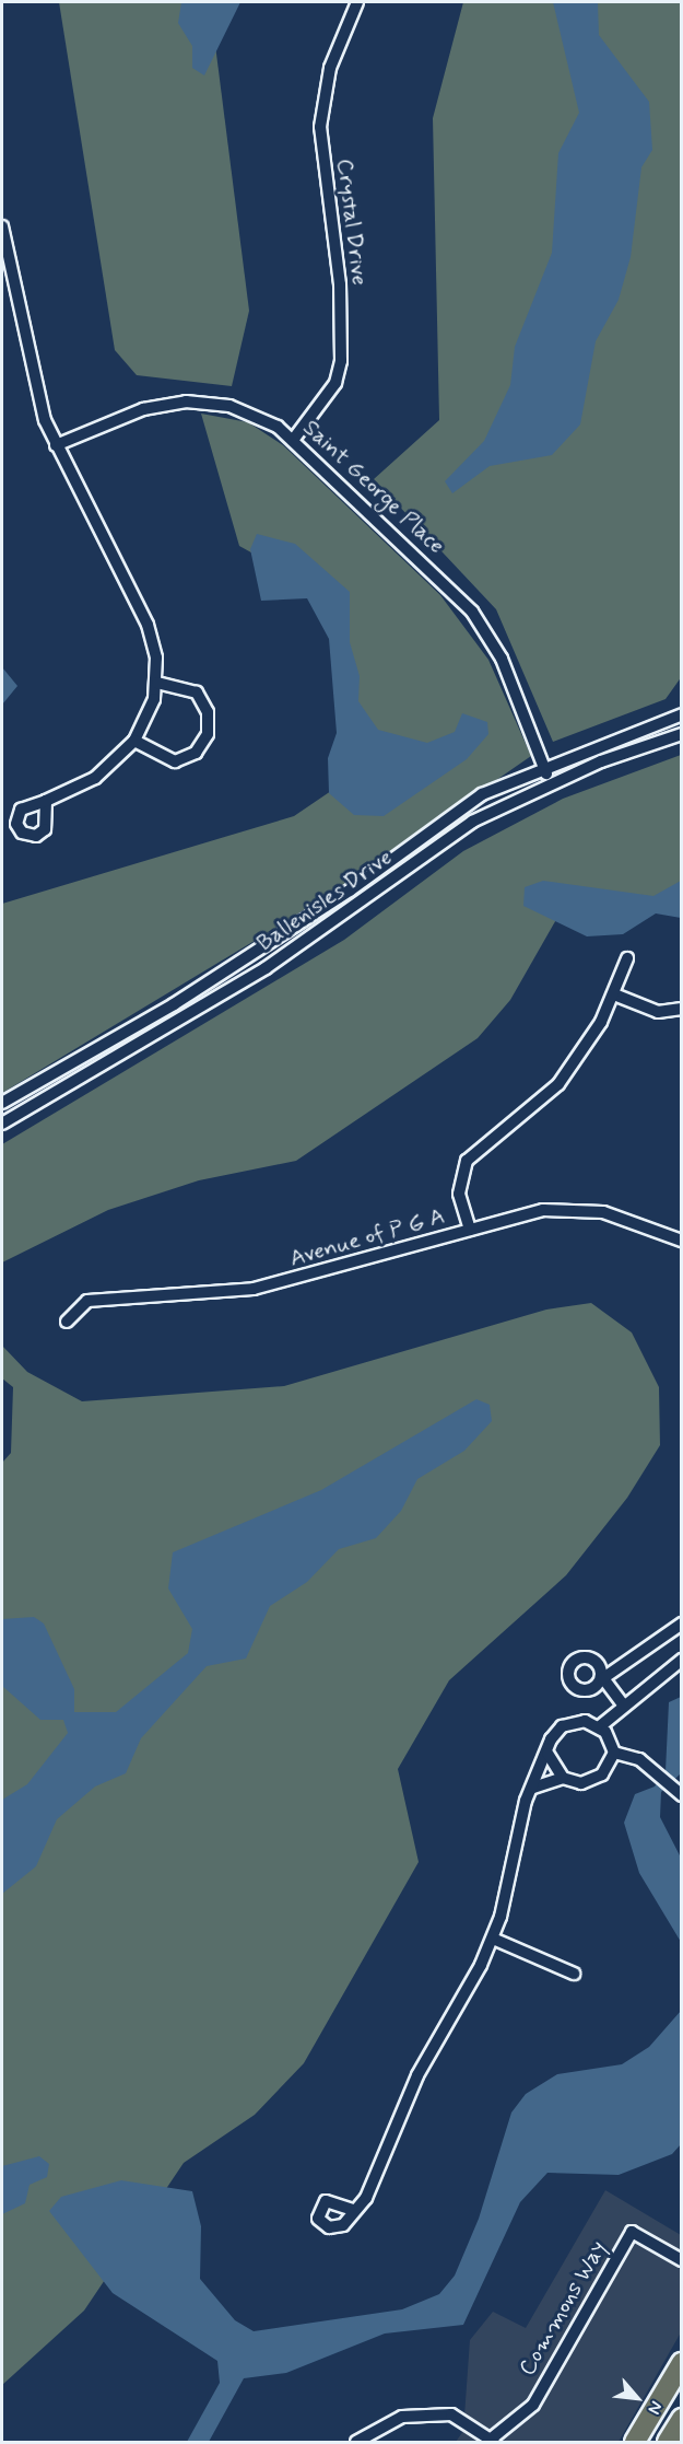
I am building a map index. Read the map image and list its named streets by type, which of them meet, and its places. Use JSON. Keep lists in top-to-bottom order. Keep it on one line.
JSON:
{"streets":{"street":["Crystal Drive","Saint George Place","Ballenisles Drive","Avenue of P G A","Commons Way"]},"crossings":[["Crystal Drive","Saint George Place"],["Saint George Place","Ballenisles Drive"]],"north":"bottom right"}
